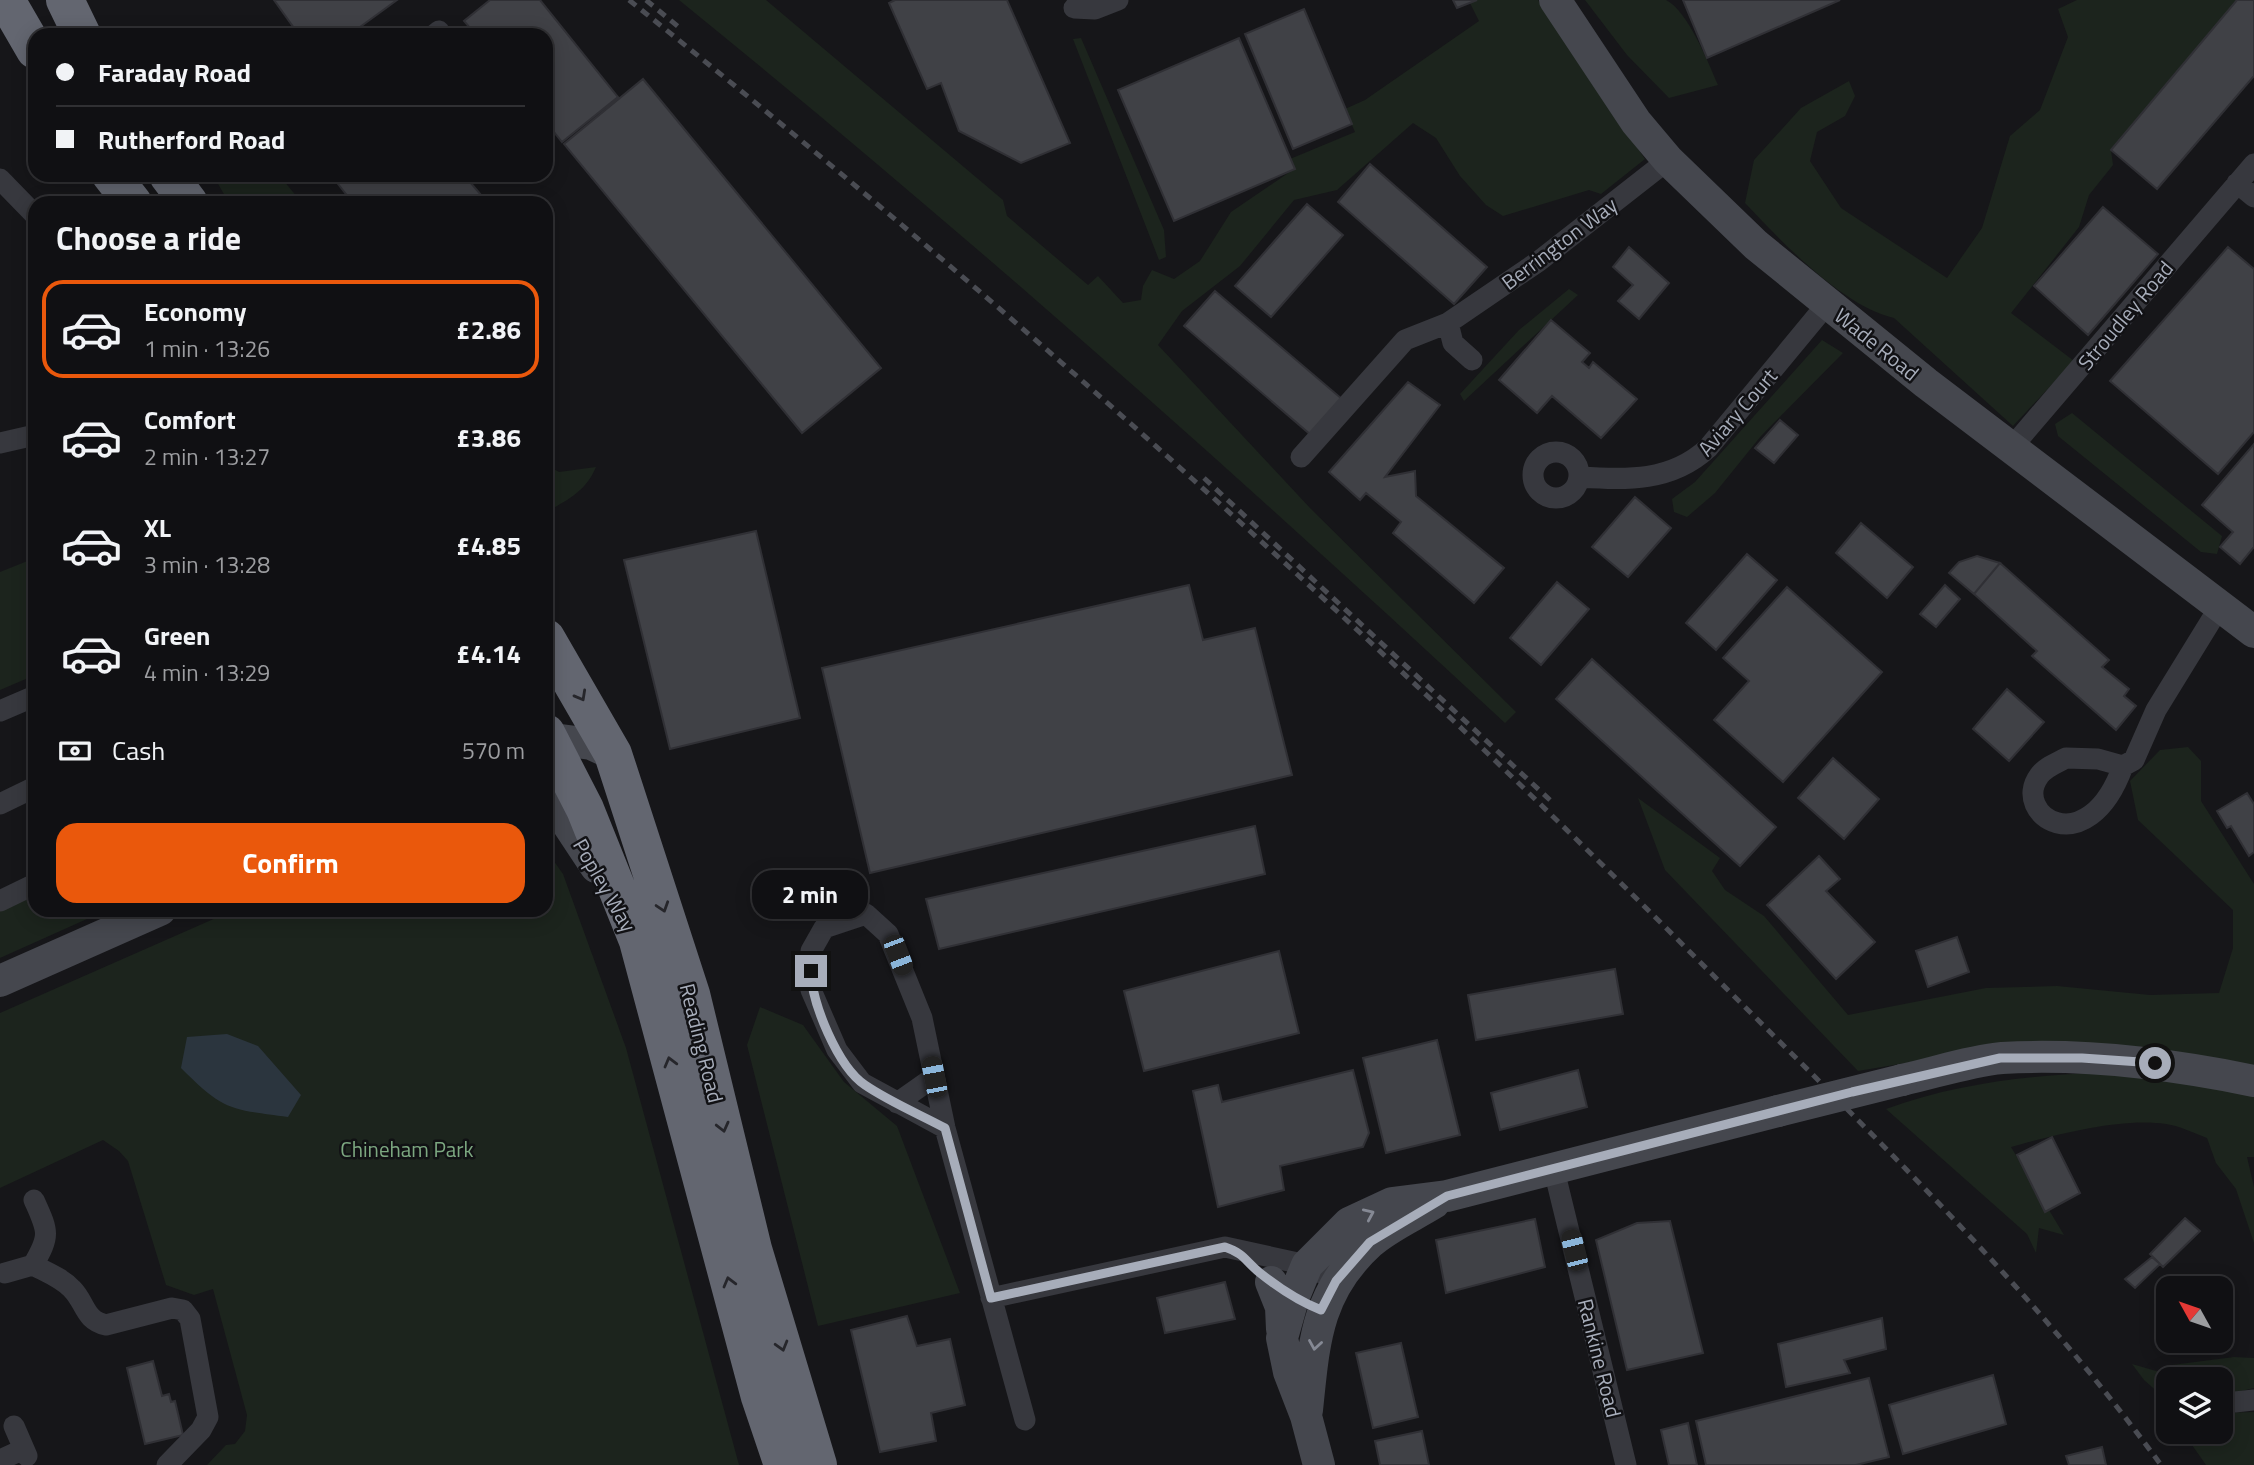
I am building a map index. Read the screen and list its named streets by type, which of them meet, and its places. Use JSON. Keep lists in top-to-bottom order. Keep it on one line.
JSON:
{"streets":{"highway":["Reading Road"],"street":["Berrington Way","Stroudley Road","Wade Road","Aviary Court","Popley Way","Rankine Road"]},"crossings":[["Berrington Way","Wade Road"],["Stroudley Road","Wade Road"],["Wade Road","Aviary Court"],["Popley Way","Reading Road"]],"parks":["Chineham Park"],"north":"top left","page":{"banner":["Faraday Road","Rutherford Road"],"heading":"Choose a ride","list":[{"name":"Economy","note":"1 min · 13:26","value":"£2.86"},{"name":"Comfort","note":"2 min · 13:27","value":"£3.86"},{"name":"XL","note":"3 min · 13:28","value":"£4.85"},{"name":"Green","note":"4 min · 13:29","value":"£4.14"}],"pay":["Cash","570 m"],"buttons":"Confirm","bubble":"2 min"}}
